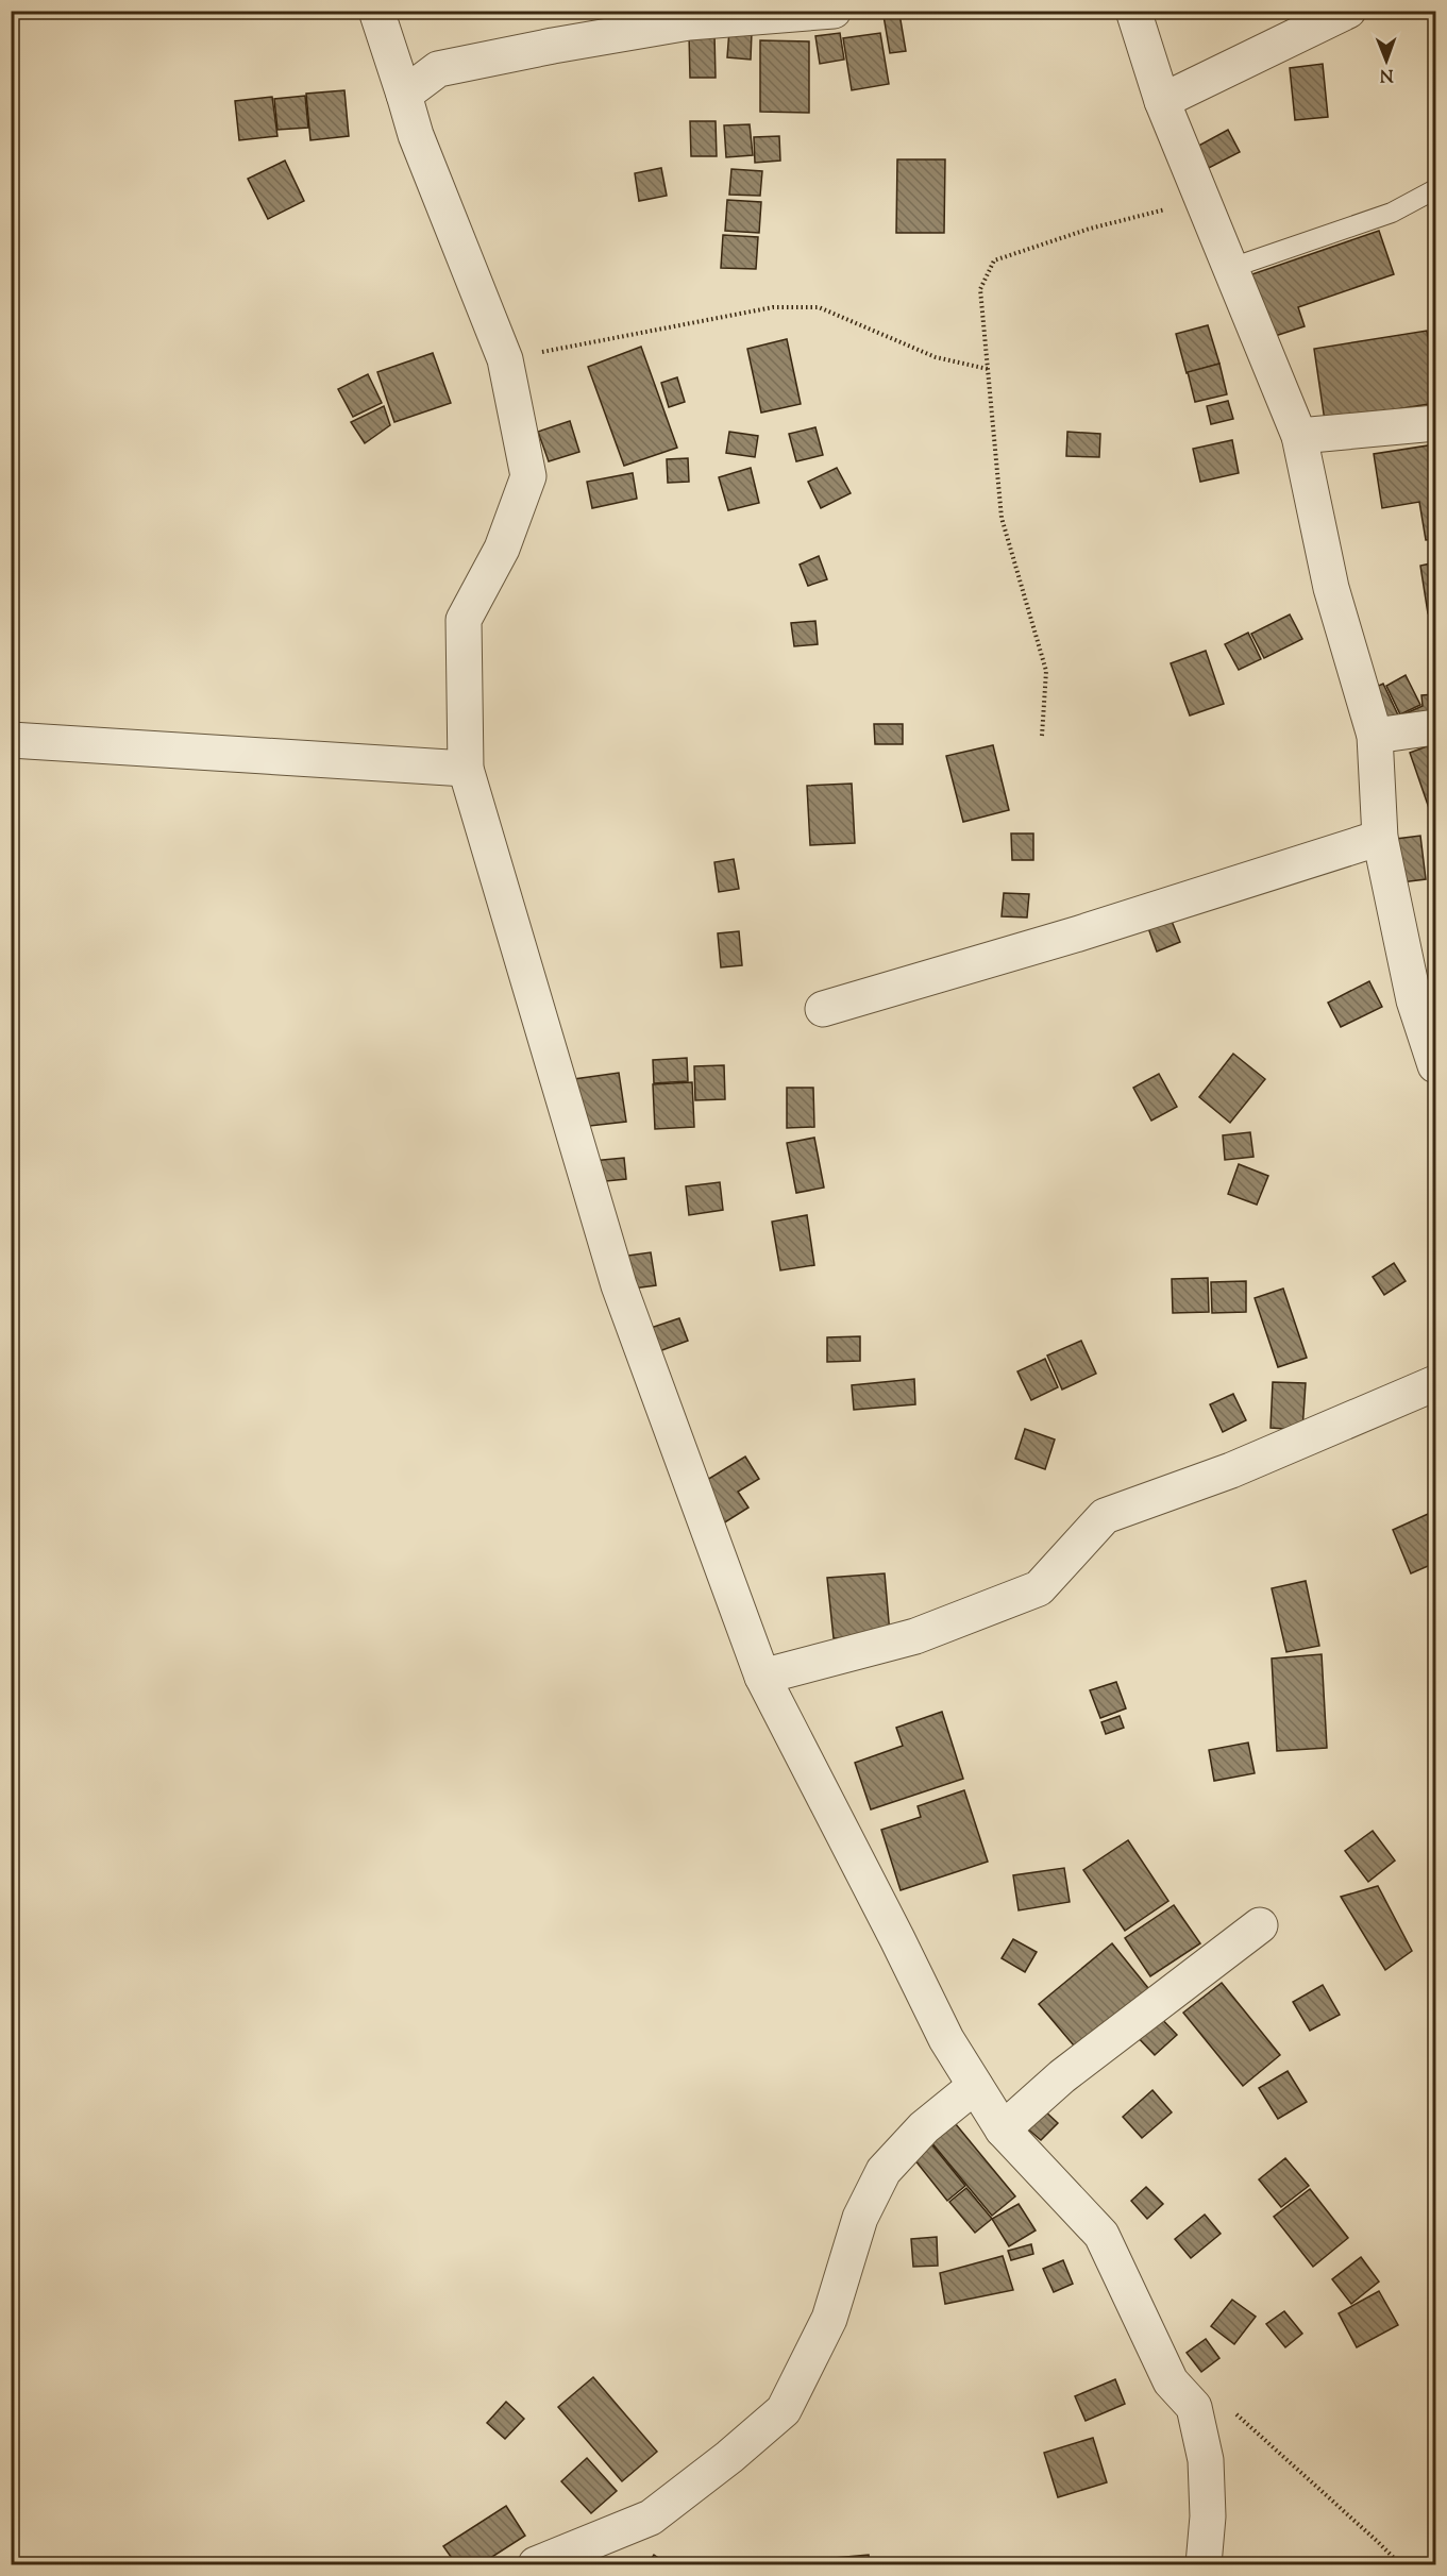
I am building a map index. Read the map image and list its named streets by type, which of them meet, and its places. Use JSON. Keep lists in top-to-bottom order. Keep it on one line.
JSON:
{"north":"bottom"}
